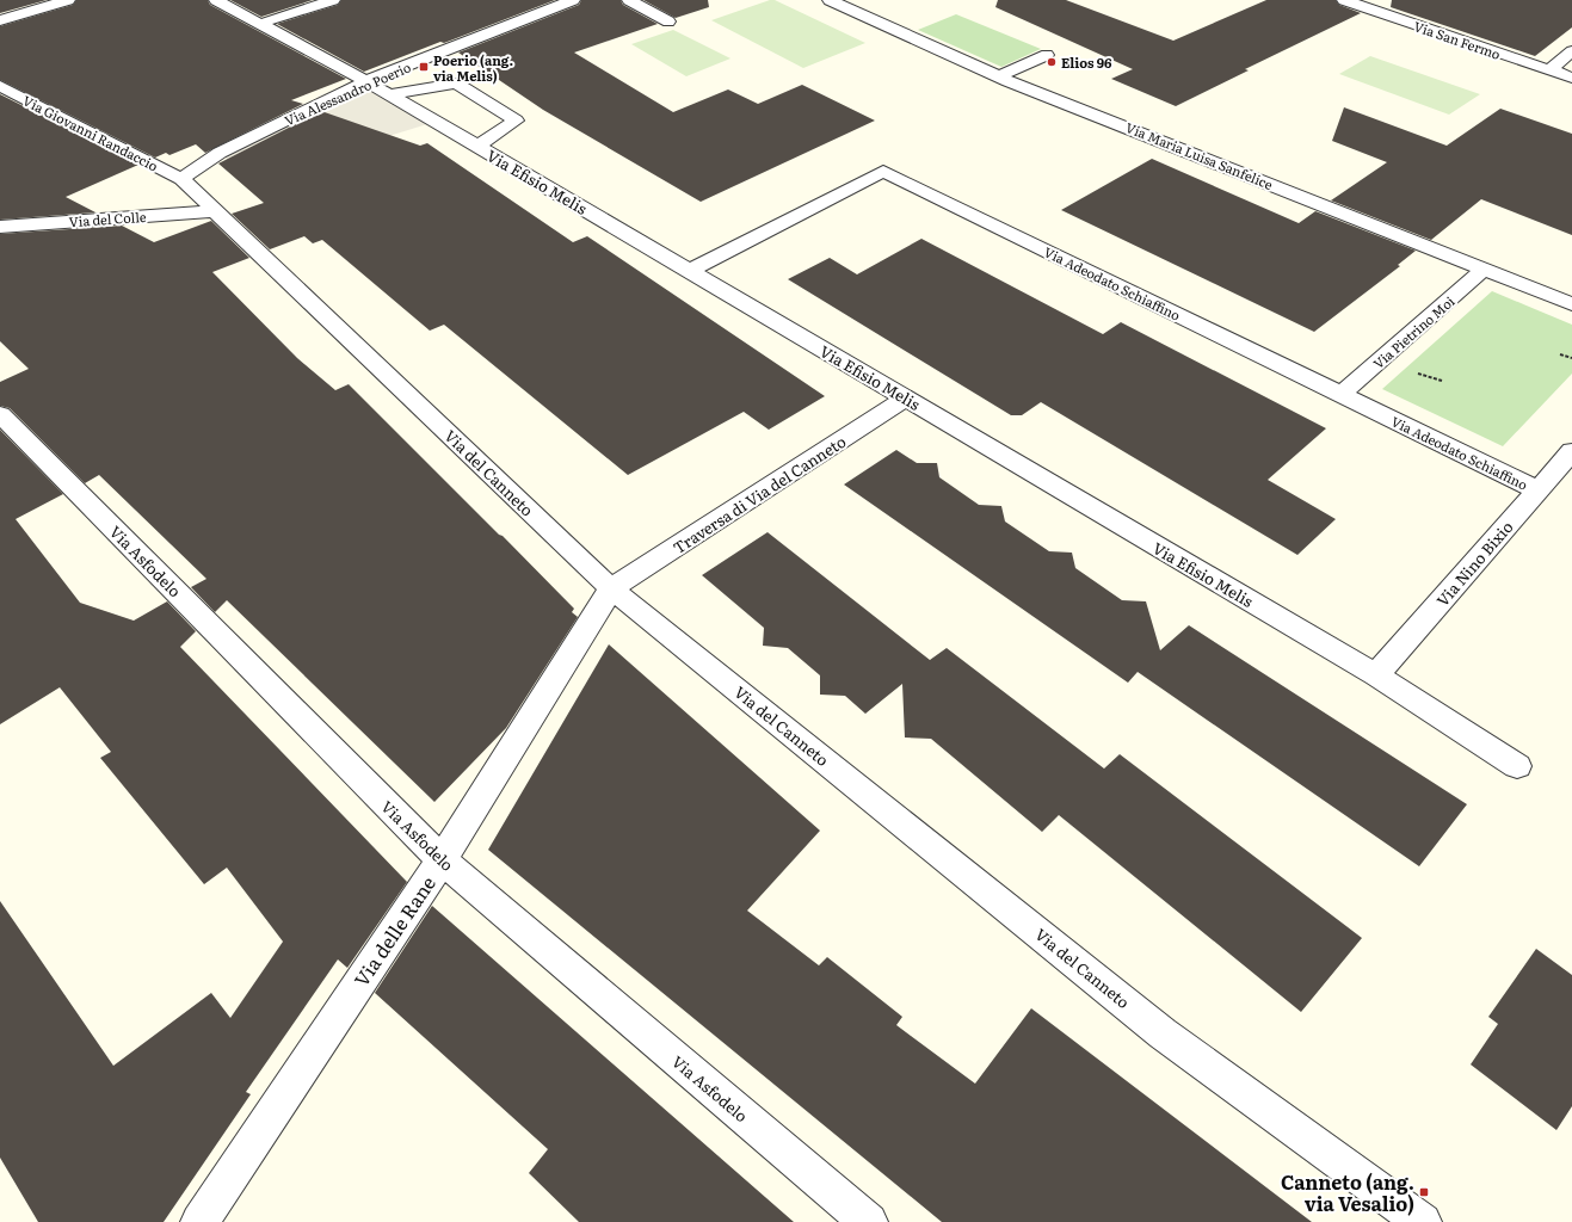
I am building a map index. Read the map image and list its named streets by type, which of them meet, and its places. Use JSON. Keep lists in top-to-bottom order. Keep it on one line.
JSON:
{"streets":{"street":["Via San Fermo","Via Alessandro Poerio","Via Giovanni Randaccio","Via Maria Luisa Sanfelice","Via Efisio Melis","Via del Colle","Via Adeodato Schiaffino","Via Pietrino Moi","Via del Canneto","Traversa di Via del Canneto","Via Asfodelo","Via Nino Bixio","Via delle Rane"]},"crossings":[["Via Alessandro Poerio","Via Giovanni Randaccio"],["Via Alessandro Poerio","Via Efisio Melis"],["Via Alessandro Poerio","Via del Canneto"],["Via Giovanni Randaccio","Via del Canneto"],["Via Maria Luisa Sanfelice","Via Pietrino Moi"],["Via Efisio Melis","Via Adeodato Schiaffino"],["Via Efisio Melis","Traversa di Via del Canneto"],["Via Efisio Melis","Via Nino Bixio"],["Via del Colle","Via del Canneto"],["Via Adeodato Schiaffino","Via Pietrino Moi"],["Via Adeodato Schiaffino","Via Nino Bixio"],["Via del Canneto","Traversa di Via del Canneto"],["Via del Canneto","Via delle Rane"],["Traversa di Via del Canneto","Via delle Rane"],["Via Asfodelo","Via delle Rane"]],"places":{"other":["Elios 96"],"transit":["Poerio (ang. via Melis)","Canneto (ang. via Vesalio)"]}}
